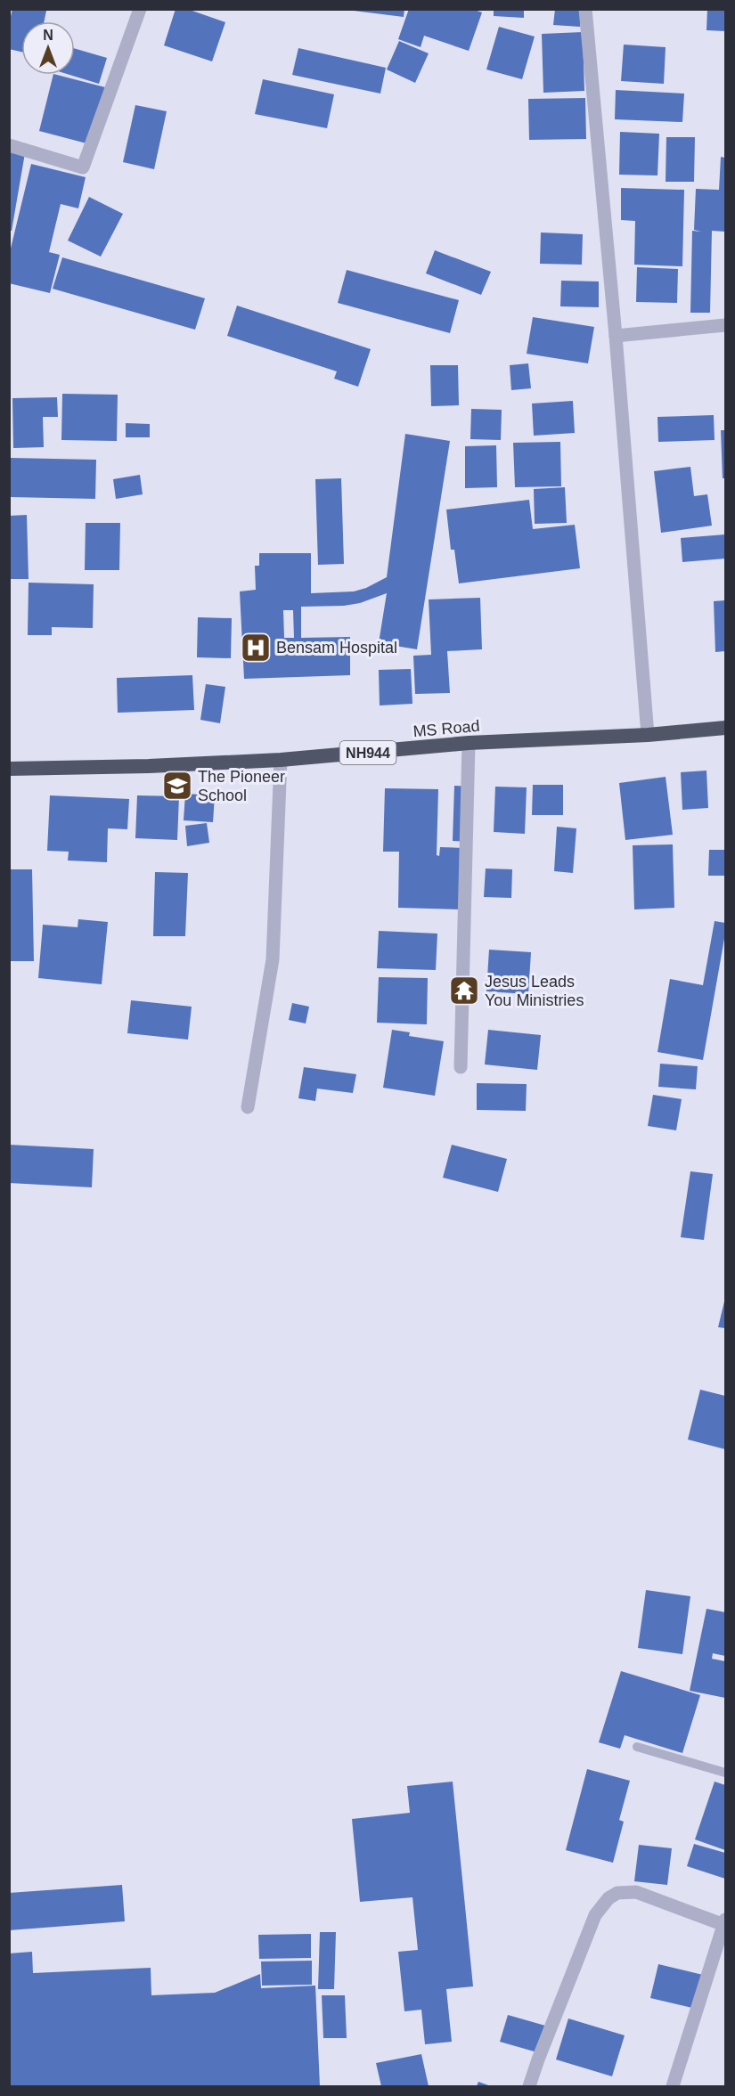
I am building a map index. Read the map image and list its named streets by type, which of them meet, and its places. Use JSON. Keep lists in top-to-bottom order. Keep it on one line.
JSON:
{"streets":{"highway":["MS Road","NH944"]},"places":{"hospital":["Bensam Hospital"],"school or university":["The Pioneer School"],"temple":["Jesus Leads You Ministries"]},"north":"top"}
